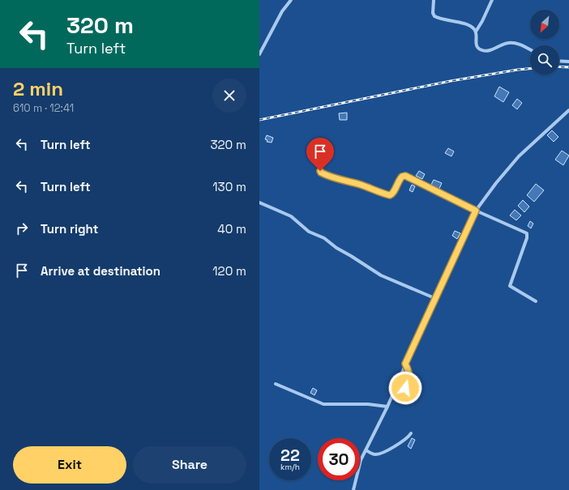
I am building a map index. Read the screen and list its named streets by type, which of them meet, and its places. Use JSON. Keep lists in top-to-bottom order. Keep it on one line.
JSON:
{"north":"bottom left","page":{"turn":["320 m","Turn left"],"heading":["2 min","610 m · 12:41"],"list":[{"name":"Turn left","value":"320 m"},{"name":"Turn left","value":"130 m"},{"name":"Turn right","value":"40 m"},{"name":"Arrive at destination","value":"120 m"}],"speed":"22 km/h","limit":"30","buttons":["Exit","Share"]}}
